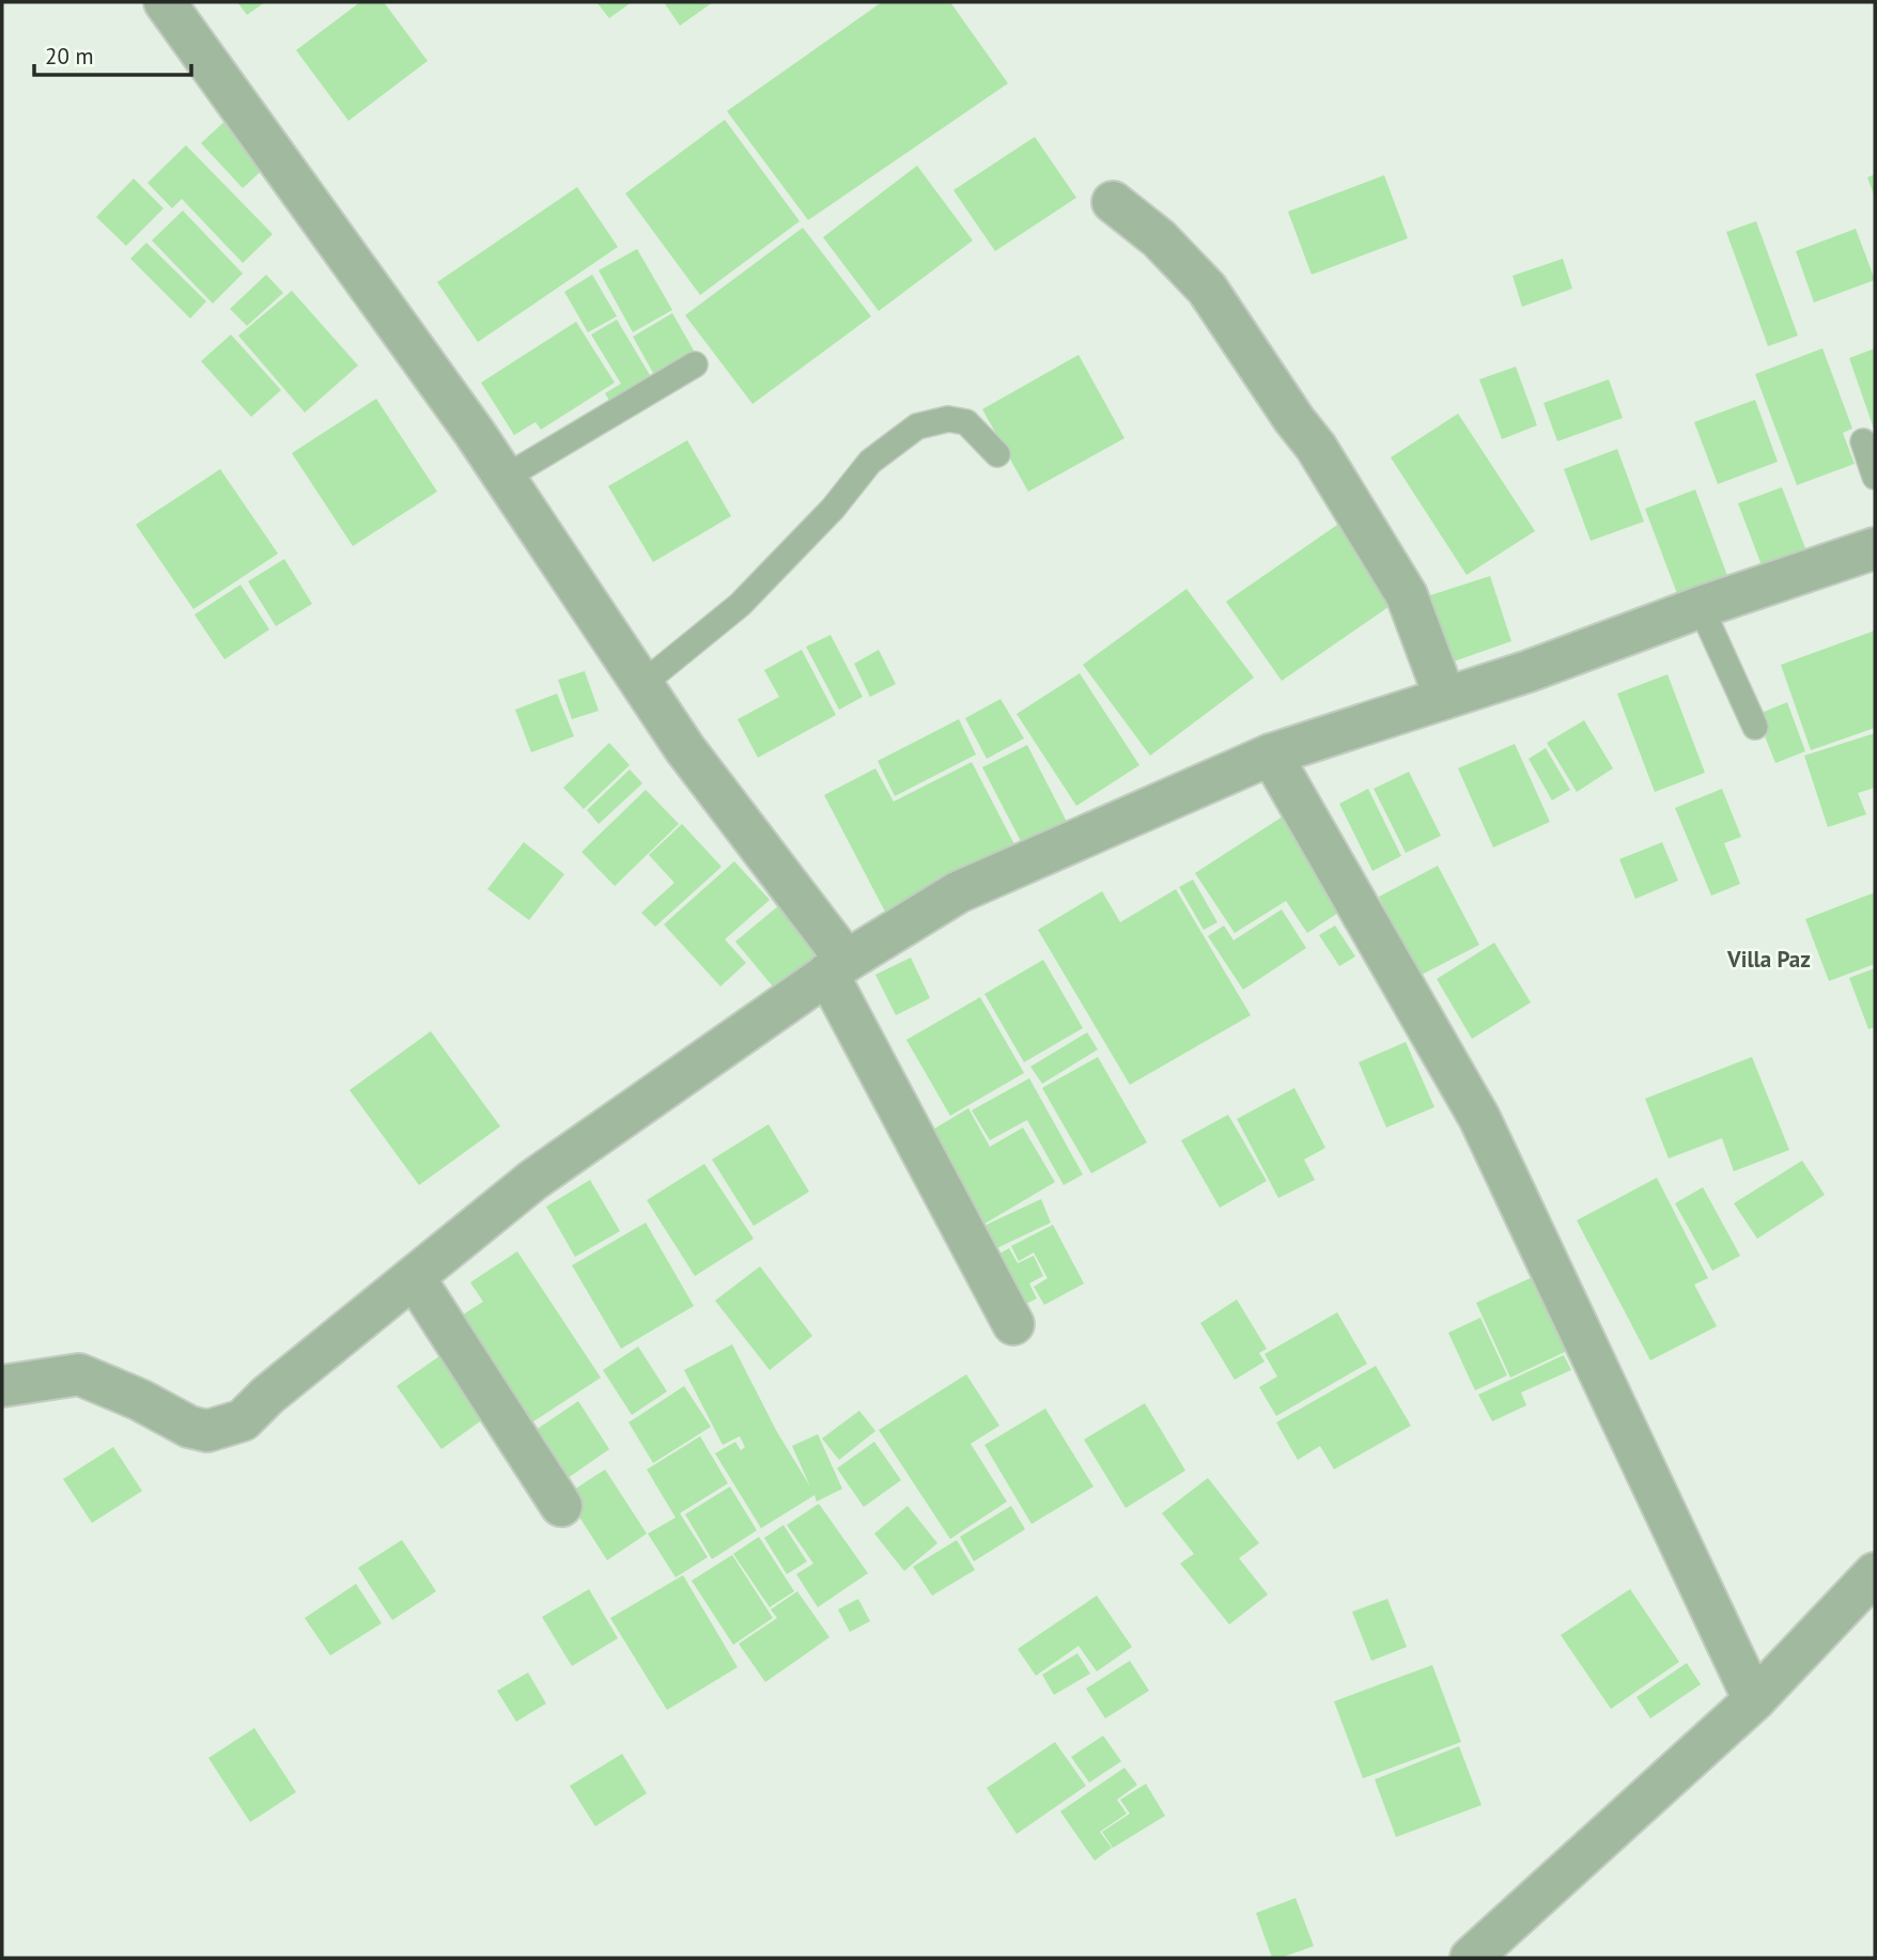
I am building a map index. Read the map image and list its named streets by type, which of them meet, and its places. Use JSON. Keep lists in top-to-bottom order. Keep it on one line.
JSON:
{"districts":["Villa Paz"],"scale_bar":"20 m"}
